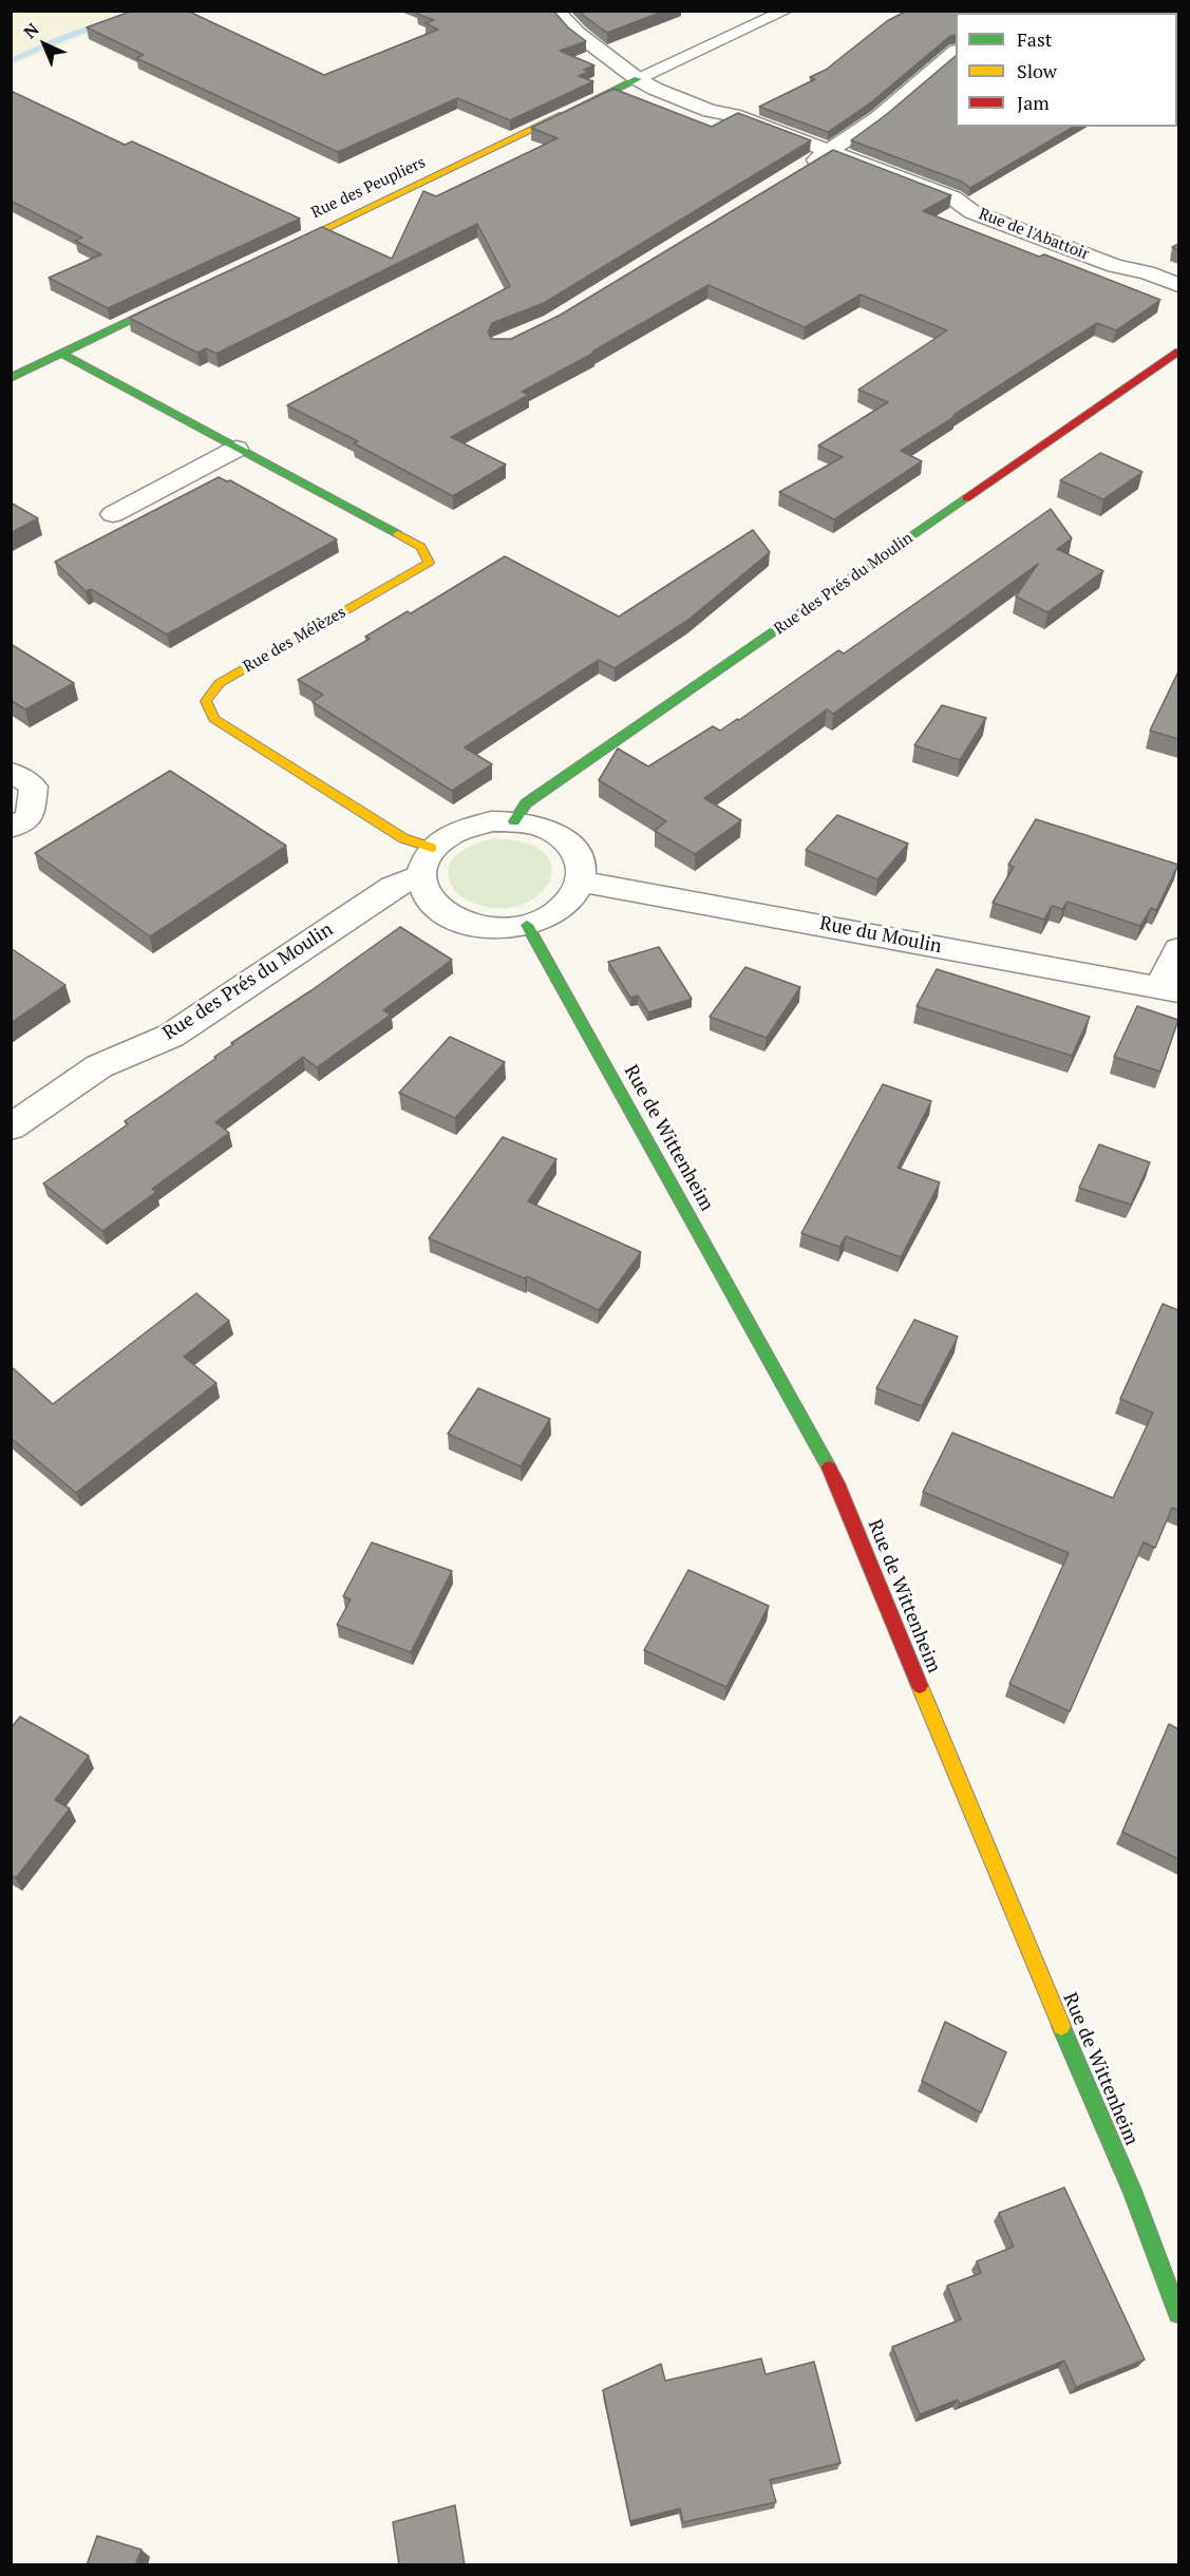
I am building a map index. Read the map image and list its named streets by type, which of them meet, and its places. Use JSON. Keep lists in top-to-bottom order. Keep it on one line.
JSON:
{"streets":{"street":["Rue des Peupliers","Rue de l'Abattoir","Rue des Prés du Moulin","Rue des Mélèzes","Rue du Moulin","Rue de Wittenheim"]},"crossings":[["Rue des Peupliers","Rue de l'Abattoir"],["Rue des Prés du Moulin","Rue des Mélèzes"],["Rue des Prés du Moulin","Rue du Moulin"],["Rue des Prés du Moulin","Rue de Wittenheim"],["Rue des Mélèzes","Rue du Moulin"],["Rue des Mélèzes","Rue de Wittenheim"],["Rue du Moulin","Rue de Wittenheim"]],"legend":["Fast","Slow","Jam"],"north":"top left"}
